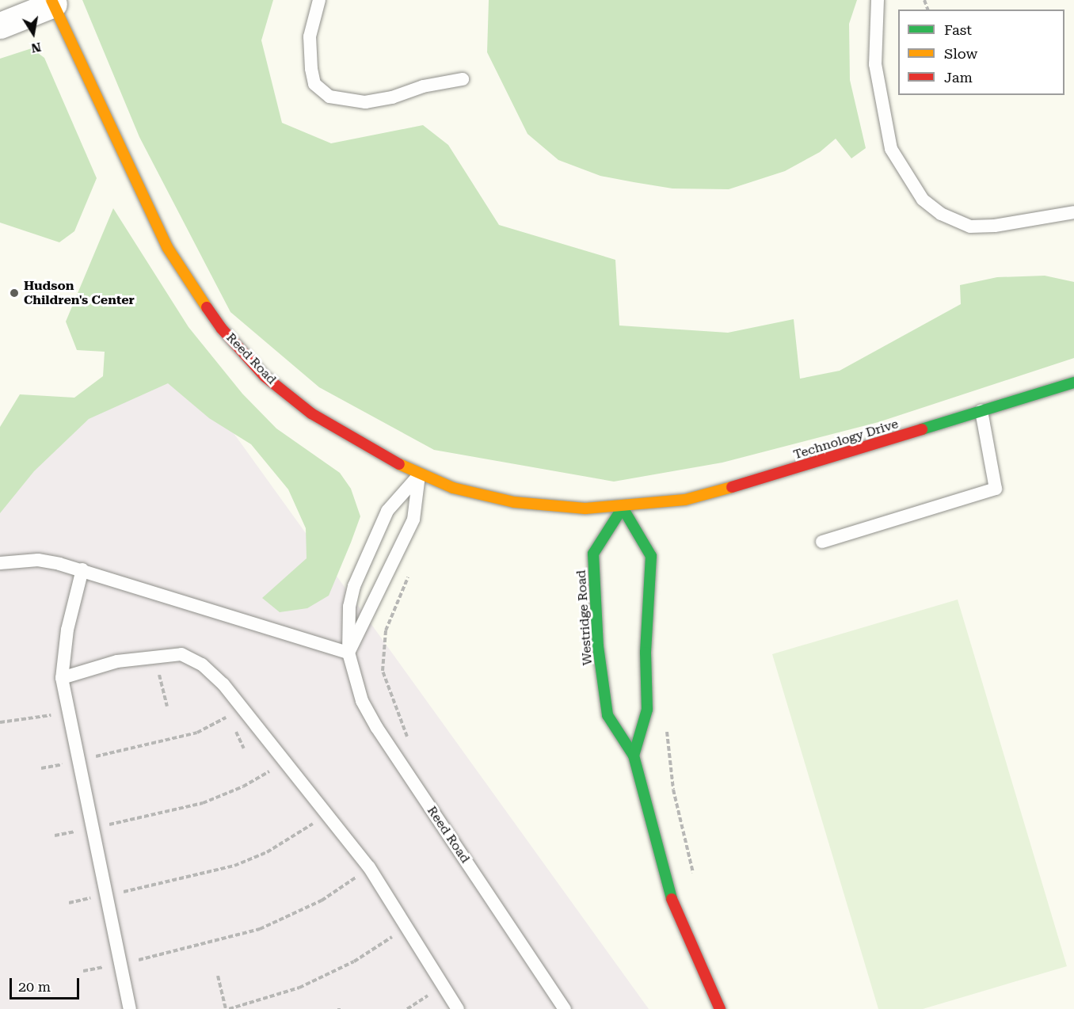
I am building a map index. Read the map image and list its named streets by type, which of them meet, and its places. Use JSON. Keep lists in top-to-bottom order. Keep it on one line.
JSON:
{"streets":{"street":["Reed Road","Technology Drive","Westridge Road"]},"crossings":[["Reed Road","Technology Drive"],["Reed Road","Westridge Road"],["Technology Drive","Westridge Road"]],"places":["Hudson Children's Center"],"legend":["Fast","Slow","Jam"],"scale_bar":"20 m","north":"bottom"}
